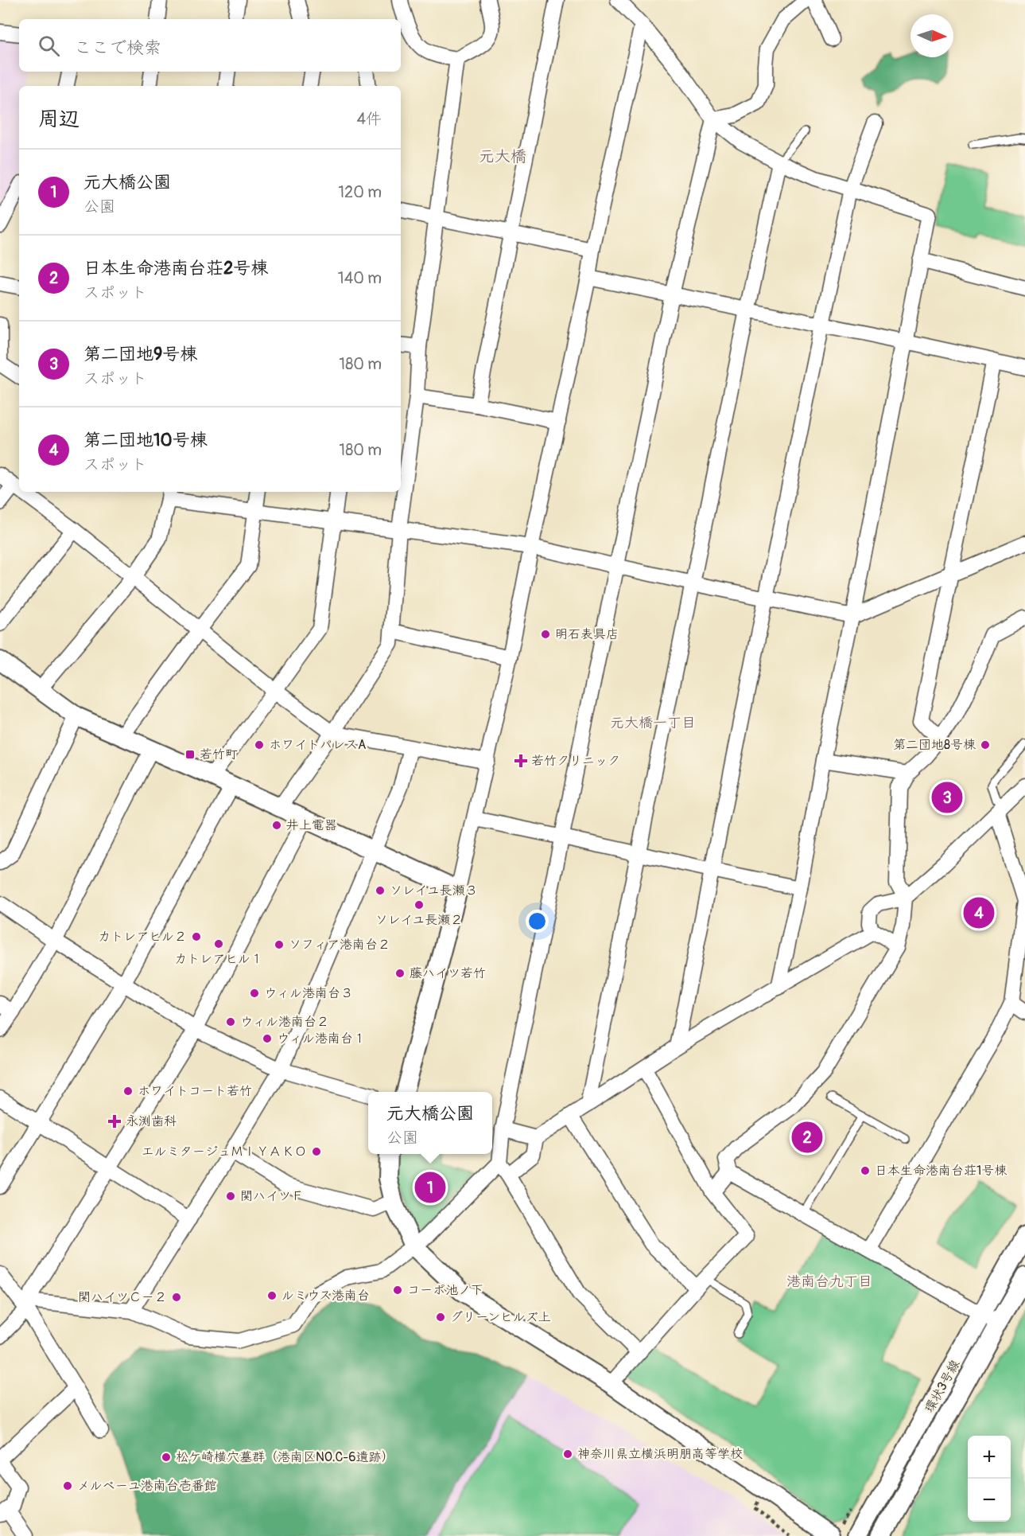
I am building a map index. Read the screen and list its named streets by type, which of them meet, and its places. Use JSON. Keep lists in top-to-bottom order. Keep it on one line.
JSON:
{"streets":{"street":["環状3号線"]},"districts":["元大橋","元大橋一丁目","港南台九丁目"],"places":{"other":["明石表具店","ホワイトパレスA","第二団地8号棟","井上電器","ソレイユ長瀬３","ソレイユ長瀬２","カトレアヒル２","カトレアヒル１","ソフィア港南台２","藤ハイツ若竹","ウィル港南台３","ウィル港南台２","ウィル港南台１","ホワイトコート若竹","エルミタージュＭＩＹＡＫＯ","日本生命港南台荘1号棟","関ハイツＦ","コーポ池ノ下","ルミウス港南台","関ハイツＣ－２","グリーンヒルズ上","神奈川県立横浜明朋高等学校","松ケ崎横穴墓群（港南区NO.C-6遺跡）","メルベーユ港南台壱番館"],"transit":["若竹町"],"health":["若竹クリニック","永渕歯科"]},"north":"right","page":{"search":"ここで検索","heading":["周辺","4件"],"list":[{"mark":"1","name":"元大橋公園","note":"公園","value":"120 m"},{"mark":"2","name":"日本生命港南台荘2号棟","note":"スポット","value":"140 m"},{"mark":"3","name":"第二団地9号棟","note":"スポット","value":"180 m"},{"mark":"4","name":"第二団地10号棟","note":"スポット","value":"180 m"}],"pins":["3","4","2","1"],"popup":["元大橋公園","公園"],"map_buttons":["+","−"]}}
